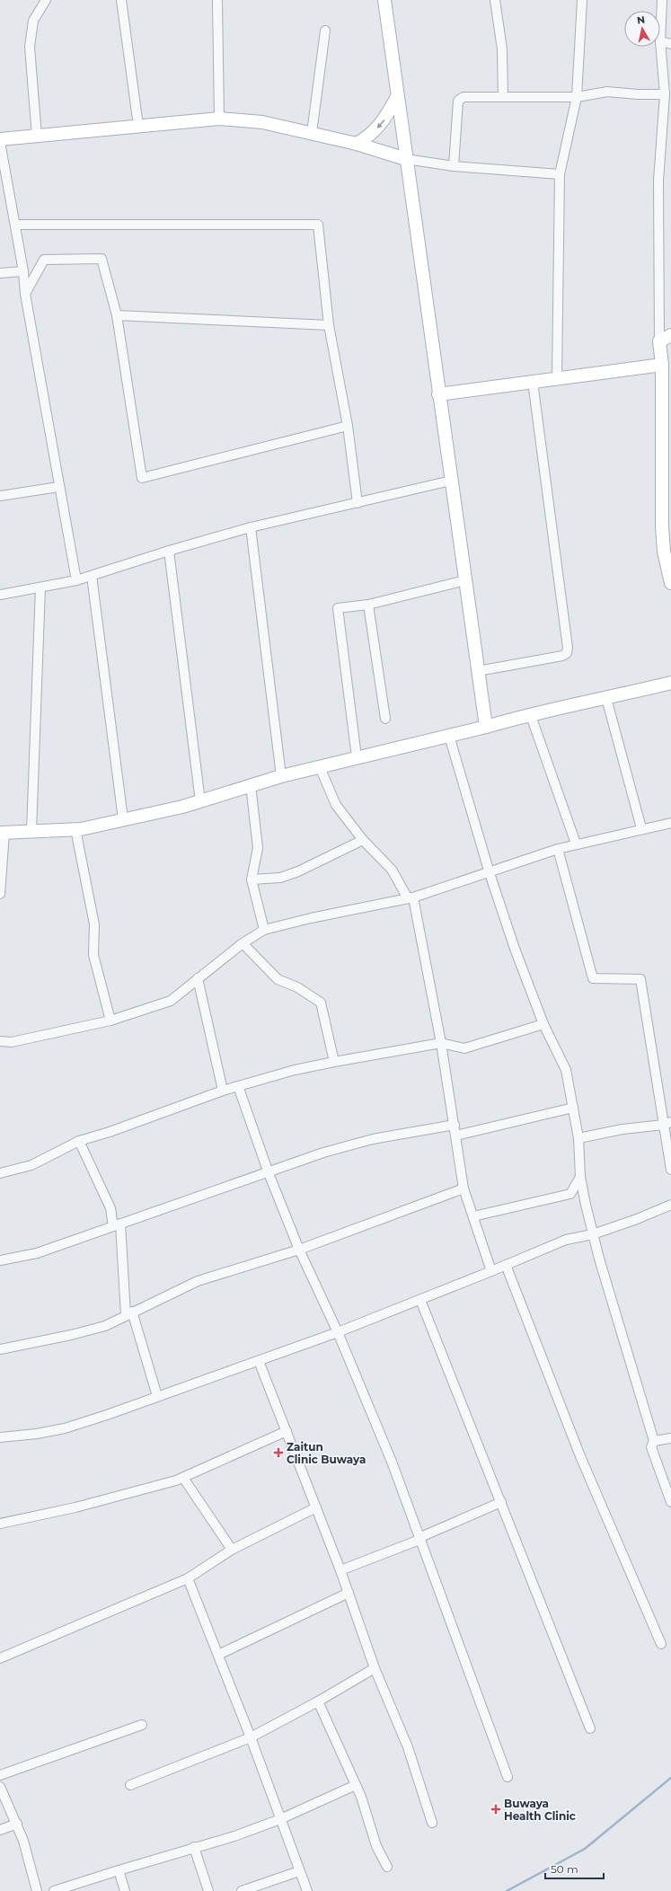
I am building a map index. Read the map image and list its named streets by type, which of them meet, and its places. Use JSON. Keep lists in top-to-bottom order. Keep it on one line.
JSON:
{"places":{"health":["Zaitun Clinic Buwaya","Buwaya Health Clinic"]},"scale_bar":"50 m","north":"top"}
